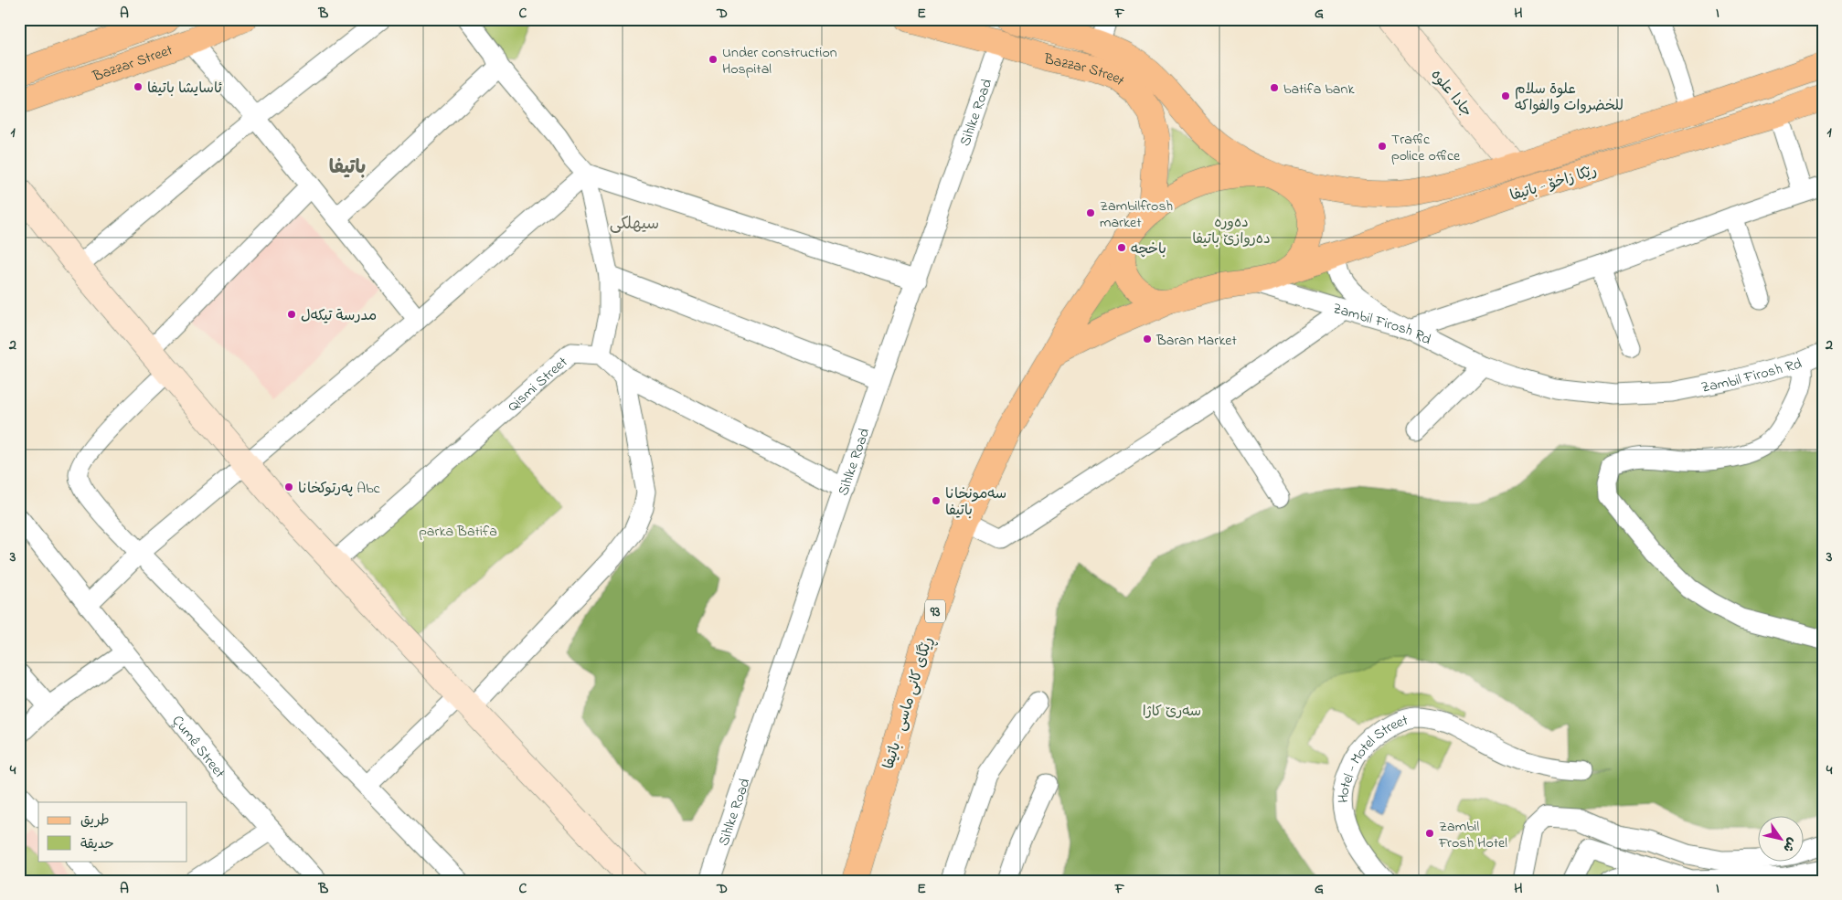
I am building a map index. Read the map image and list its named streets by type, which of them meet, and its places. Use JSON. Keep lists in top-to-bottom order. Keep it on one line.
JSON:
{"streets":{"main road":["Bazzar Street","جادا علوه","رێکا زاخۆ - باتیفا","93","ڕێگای کانی ماسی - باتيفا"],"street":["Sihlke Road","Zambil Firosh Rd","Qismi Street","Çumê Street","Hotel - Motel Street"]},"crossings":[["Bazzar Street","Sihlke Road"],["Bazzar Street","رێکا زاخۆ - باتیفا"],["Bazzar Street","Zambil Firosh Rd"],["Bazzar Street","ڕێگای کانی ماسی - باتيفا"],["جادا علوه","رێکا زاخۆ - باتیفا"],["رێکا زاخۆ - باتیفا","Zambil Firosh Rd"],["رێکا زاخۆ - باتیفا","ڕێگای کانی ماسی - باتيفا"],["Zambil Firosh Rd","ڕێگای کانی ماسی - باتيفا"]],"districts":["باتیفا","سيهلكى"],"parks":["ده‌وره‌ ده‌روازێ باتيفا","parka Batifa","سەرێ کاژا"],"places":["Under construction Hospital","ئاسایشا باتیفا","batifa bank","علوة سلام للخضروات والفواكه","Traffic police office","Zambilfrosh market","باخچە","مدرسة تيكه‌ل","Baran Market","په‌رتوكخانا Abc","سه‌مونخانا باتيفا","Zambil Frosh Hotel"],"legend":["طريق","حديقة"],"north":"bottom right","grid":{"columns":["A","B","C","D","E","F","G","H","I"],"rows":["1","2","3","4"]}}
